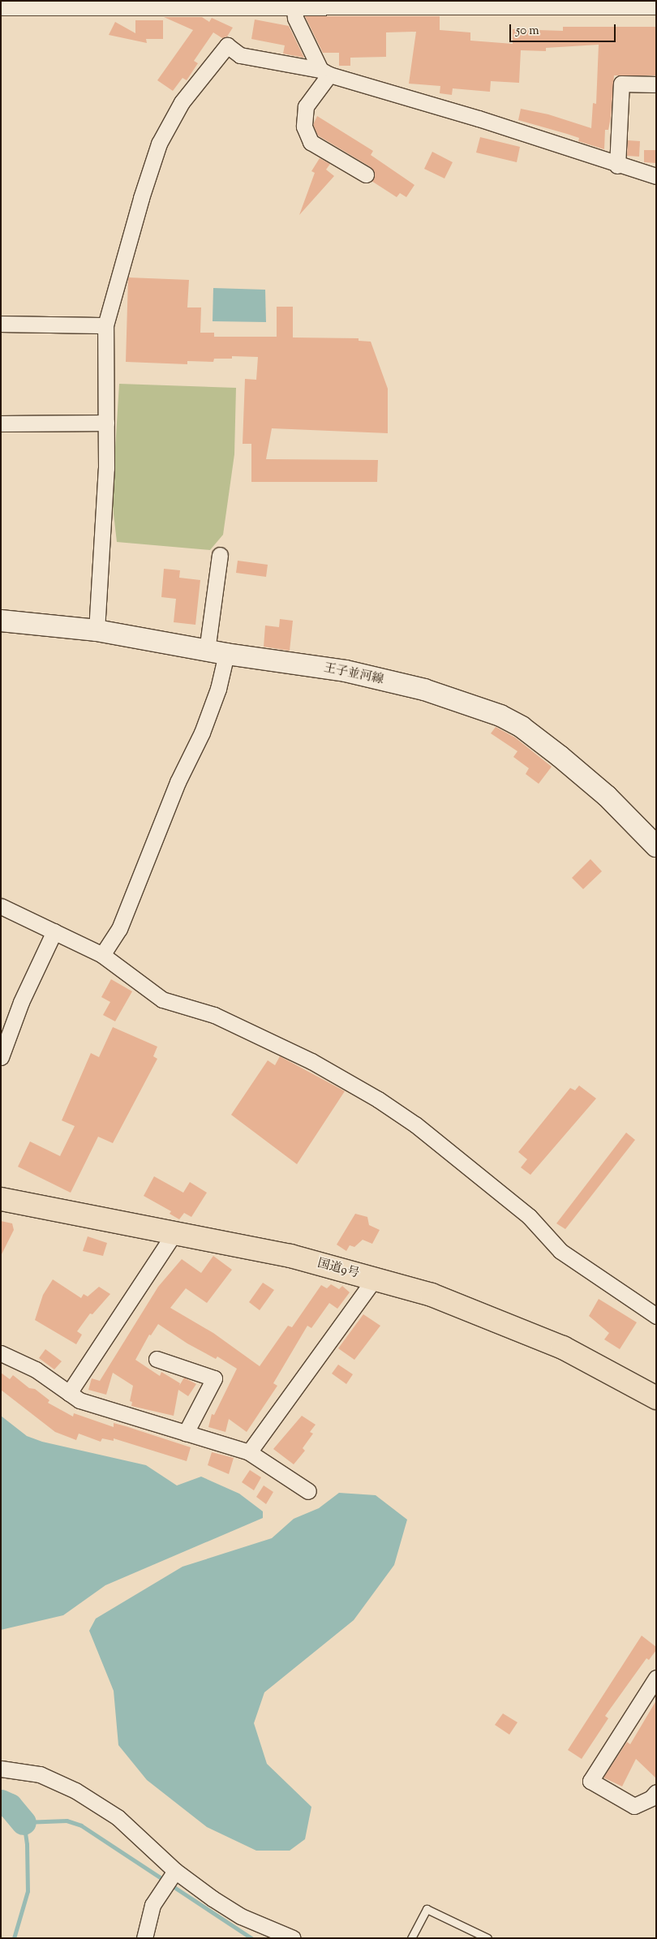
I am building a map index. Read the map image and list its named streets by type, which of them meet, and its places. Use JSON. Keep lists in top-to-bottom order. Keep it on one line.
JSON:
{"streets":{"highway":["国道9号"],"main road":["王子並河線"]},"scale_bar":"50 m"}
